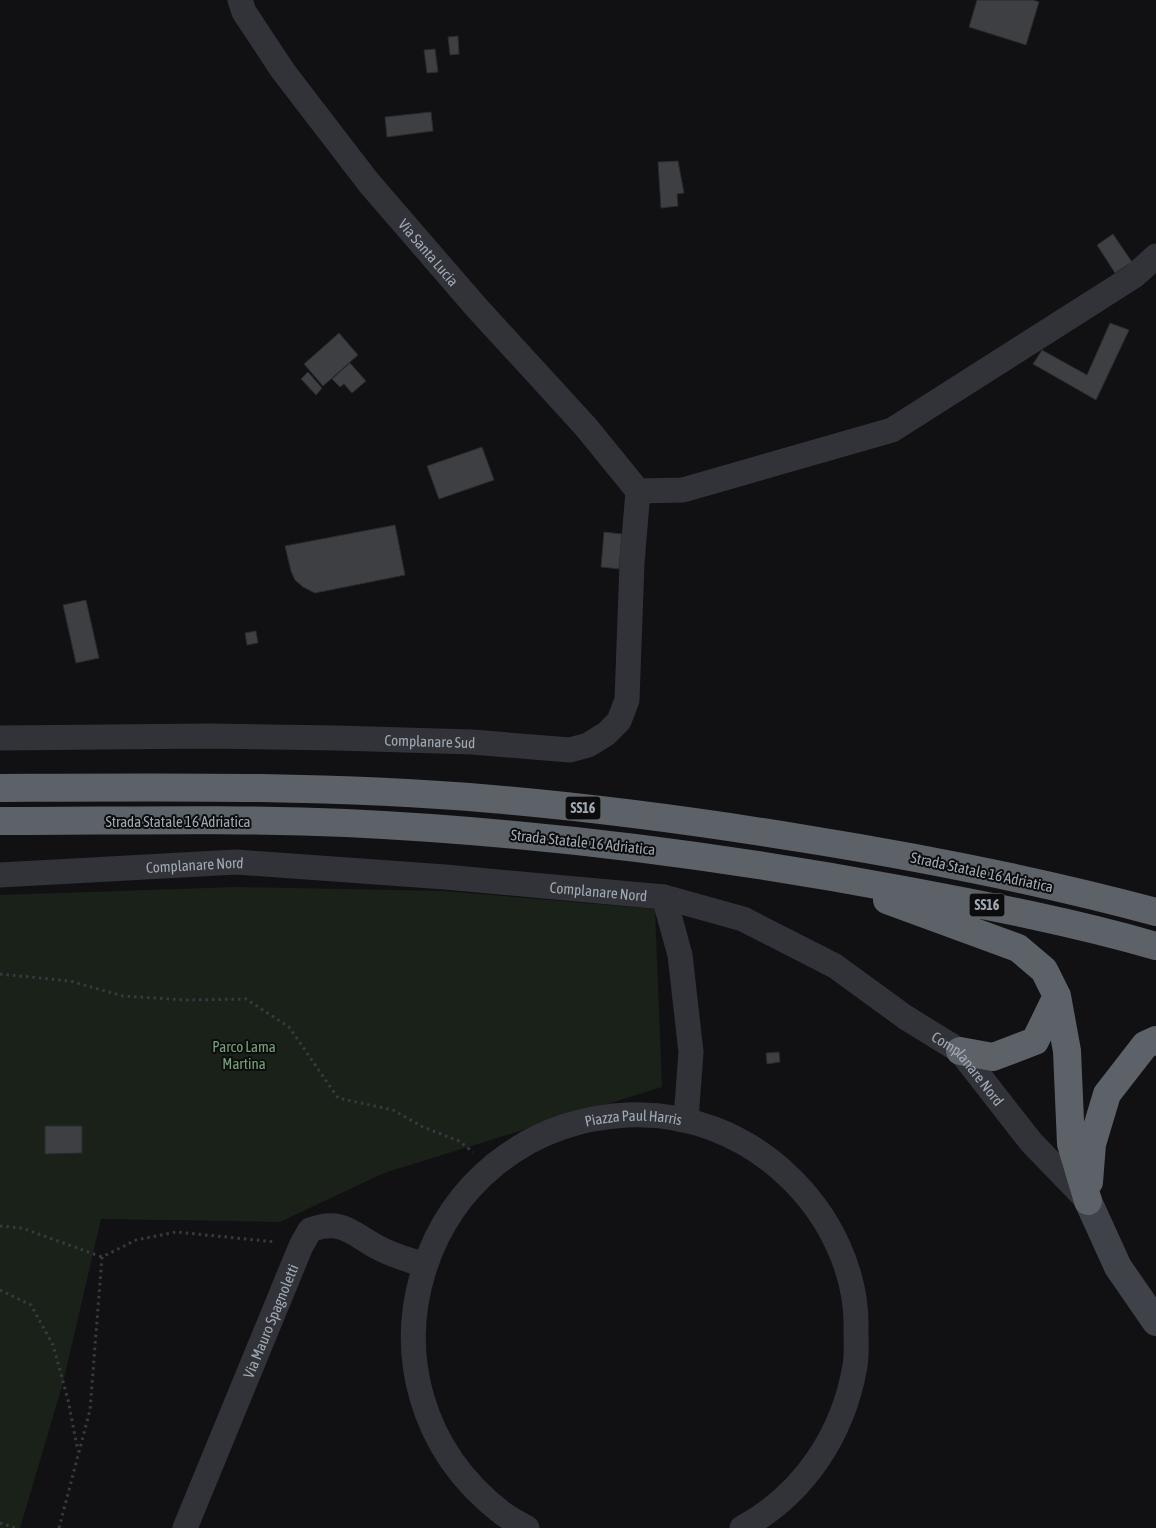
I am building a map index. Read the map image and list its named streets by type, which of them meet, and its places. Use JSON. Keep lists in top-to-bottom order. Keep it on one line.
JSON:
{"streets":{"highway":["SS16","Strada Statale 16 Adriatica"],"street":["Via Santa Lucia","Complanare Sud","Complanare Nord","Piazza Paul Harris","Via Mauro Spagnoletti"]},"crossings":[["Via Santa Lucia","Complanare Sud"],["Piazza Paul Harris","Via Mauro Spagnoletti"]],"parks":["Parco Lama Martina"]}
